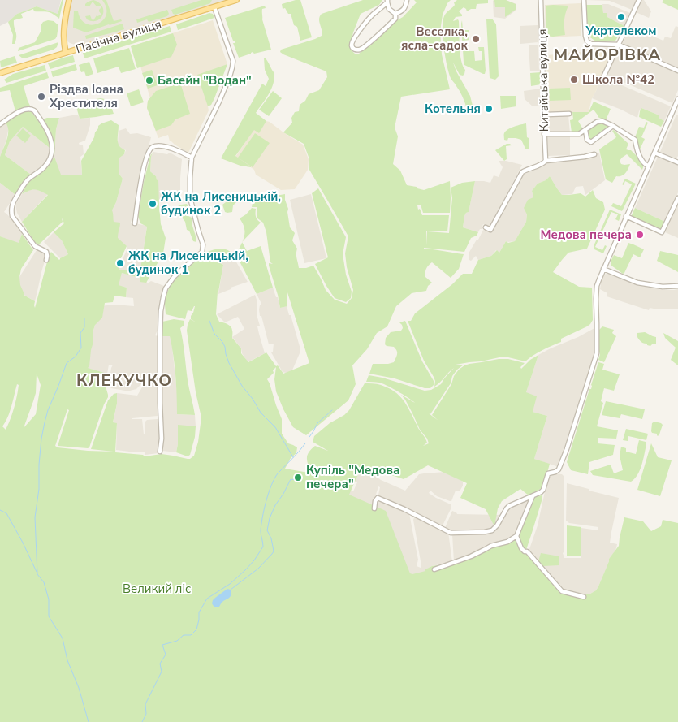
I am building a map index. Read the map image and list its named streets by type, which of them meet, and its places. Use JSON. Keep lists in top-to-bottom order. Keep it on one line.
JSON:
{"streets":{"main road":["Пасічна вулиця"],"street":["Китайська вулиця"]},"districts":["МАЙОРІВКА","КЛЕКУЧКО"],"parks":["Великий ліс"],"places":["Укртелеком","Веселка, ясла-садок","Школа №42","Басейн \"Водан\"","Різдва Іоана Хрестителя","Котельня","ЖК на Лисеницькій, будинок 2","Медова печера","ЖК на Лисеницькій, будинок 1","Купіль \"Медова печера\""]}
